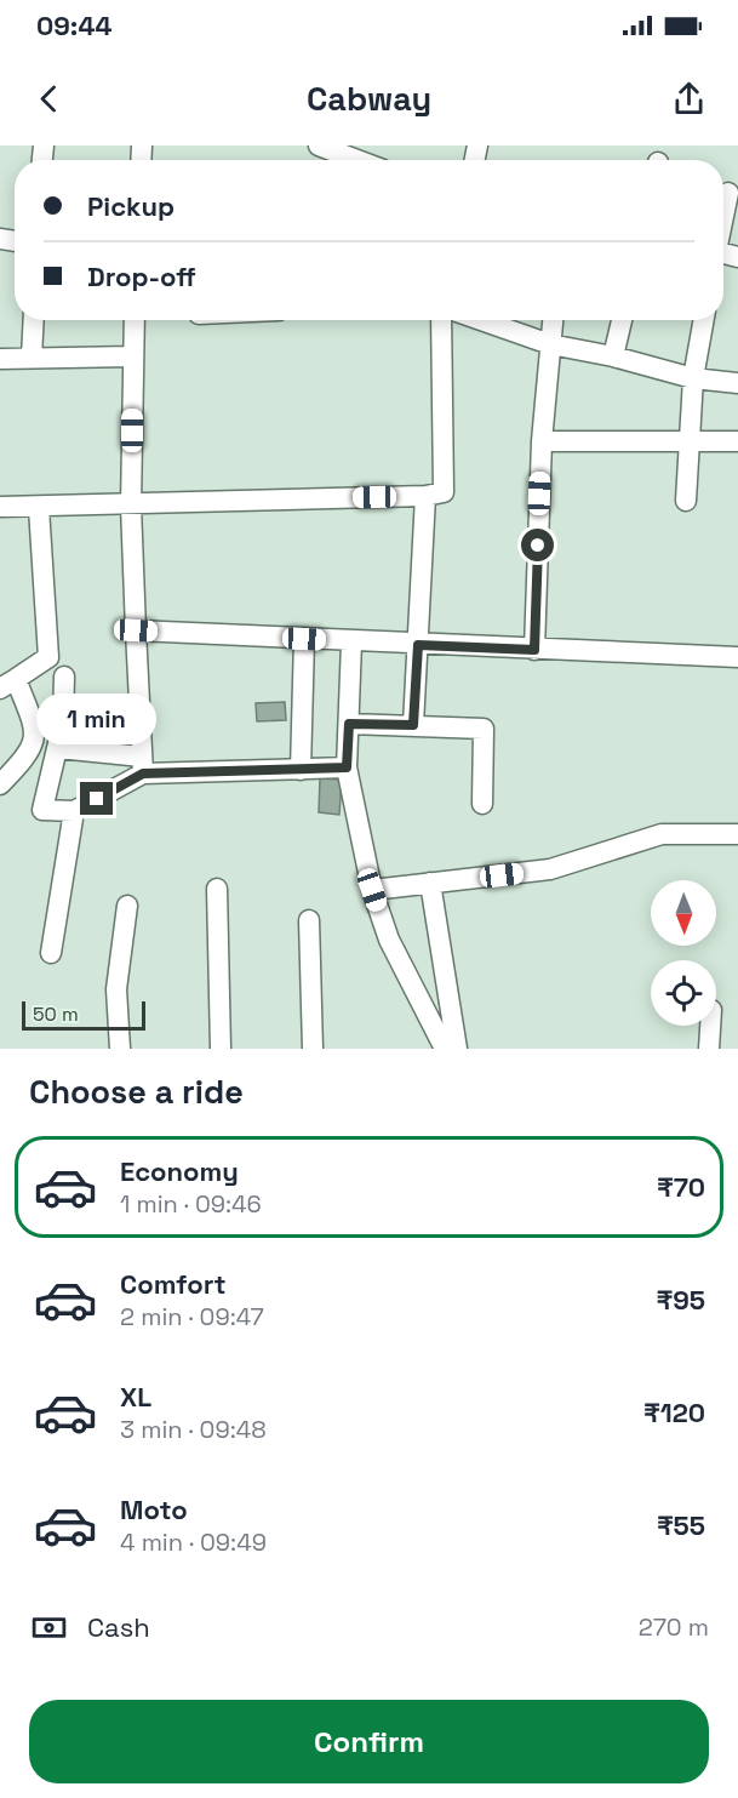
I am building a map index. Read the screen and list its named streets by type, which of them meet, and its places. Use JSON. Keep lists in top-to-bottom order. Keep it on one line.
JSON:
{"scale_bar":"50 m","north":"bottom","page":{"status":"09:44","header":"Cabway","banner":["Pickup","Drop-off"],"bubble":"1 min","scale":"50 m","heading":"Choose a ride","list":[{"name":"Economy","note":"1 min · 09:46","value":"₹70"},{"name":"Comfort","note":"2 min · 09:47","value":"₹95"},{"name":"XL","note":"3 min · 09:48","value":"₹120"},{"name":"Moto","note":"4 min · 09:49","value":"₹55"}],"pay":["Cash","270 m"],"buttons":"Confirm"}}
